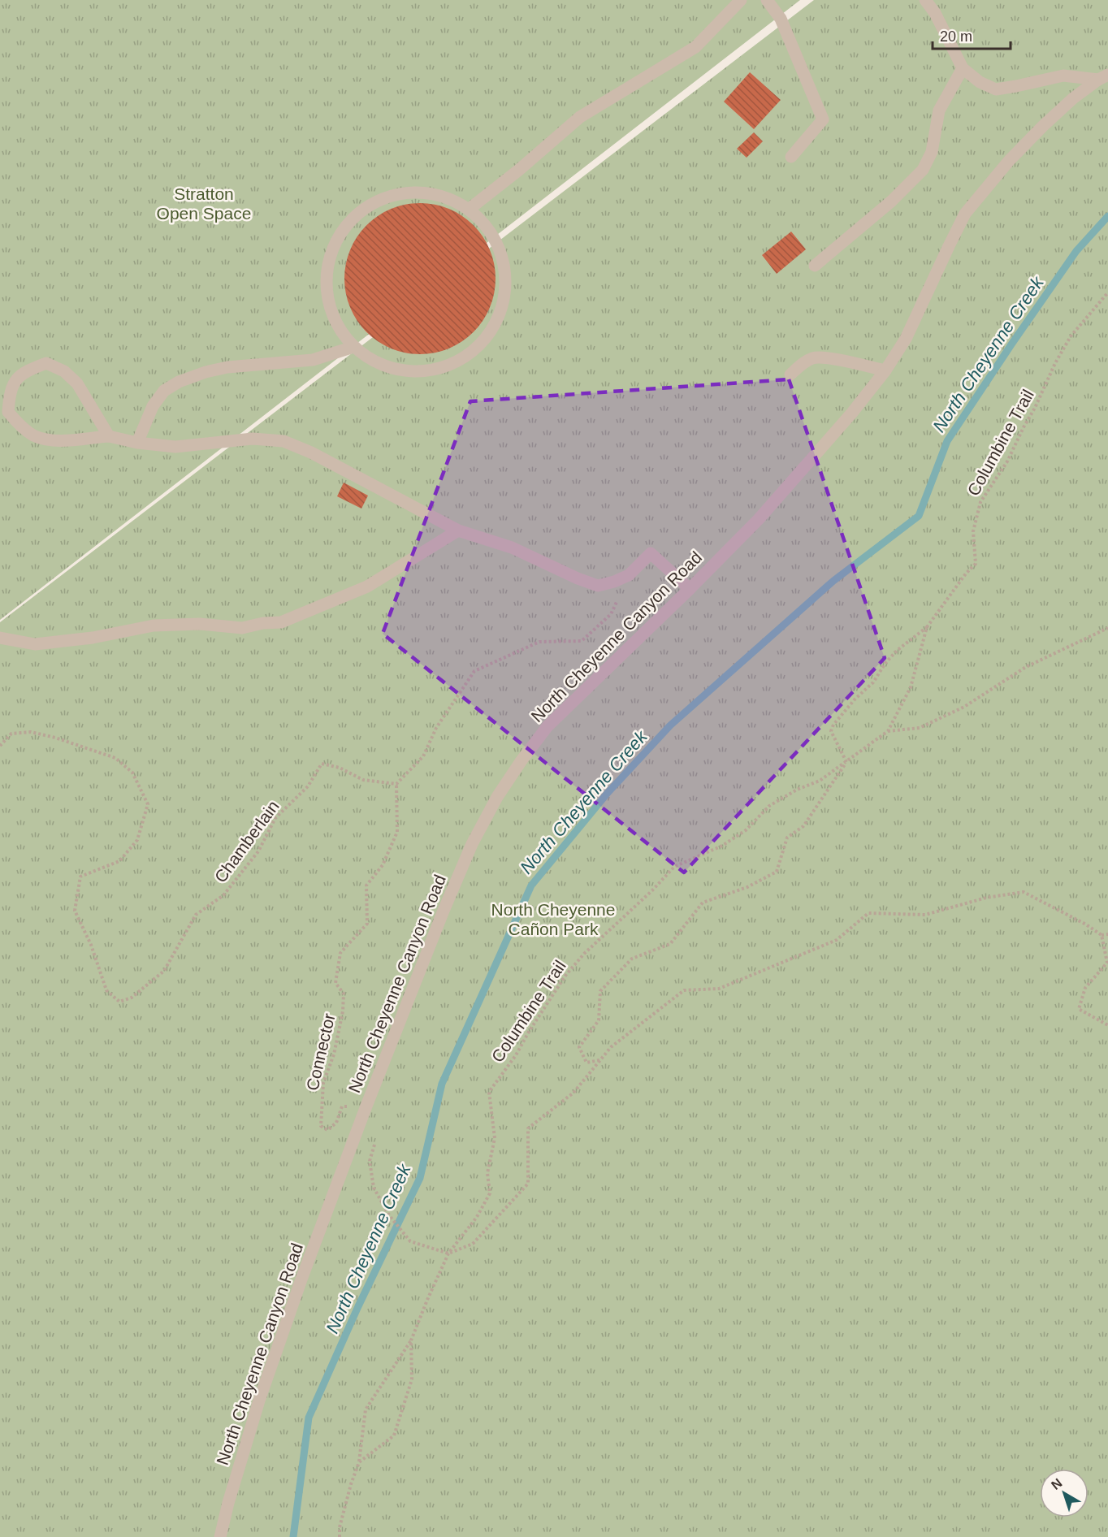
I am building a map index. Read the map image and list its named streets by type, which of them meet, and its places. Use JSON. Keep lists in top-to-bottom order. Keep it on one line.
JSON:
{"streets":{"street":["North Cheyenne Canyon Road"],"path":["Columbine Trail","Chamberlain","Connector"]},"crossings":[["Chamberlain","Connector"]],"water":["North Cheyenne Creek"],"parks":["Stratton Open Space","North Cheyenne Cañon Park"],"scale_bar":"20 m","north":"top left"}
